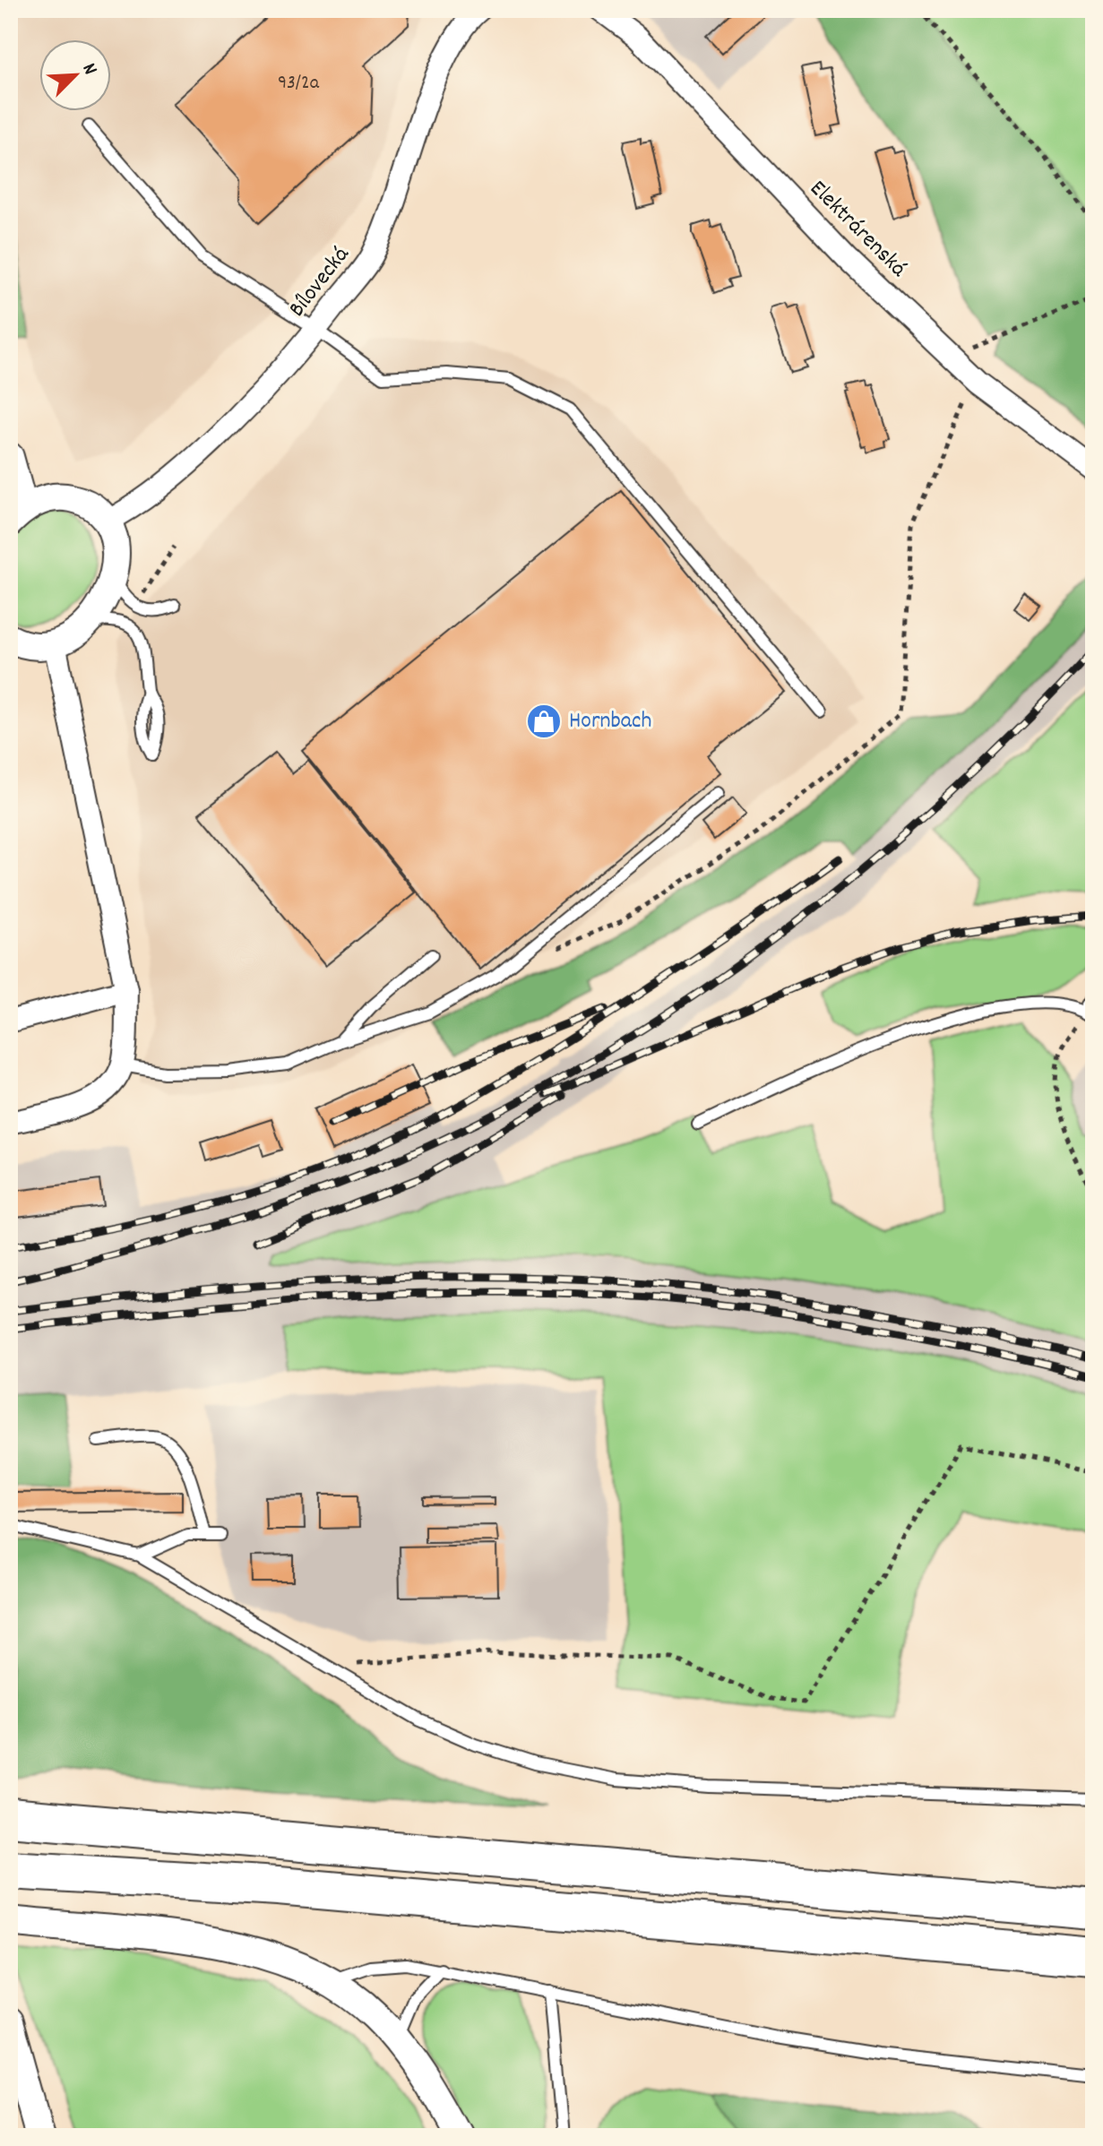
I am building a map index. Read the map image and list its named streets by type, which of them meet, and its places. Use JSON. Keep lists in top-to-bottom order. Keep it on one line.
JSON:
{"streets":{"street":["Elektrárenská","Bílovecká"]},"places":{"shop":["Hornbach"]},"house_numbers":["93/2a"],"north":"top right"}
